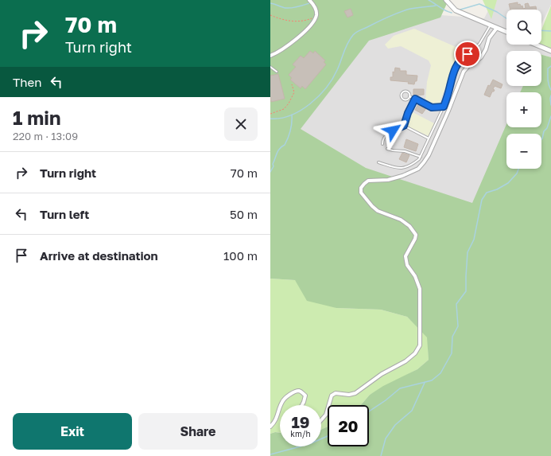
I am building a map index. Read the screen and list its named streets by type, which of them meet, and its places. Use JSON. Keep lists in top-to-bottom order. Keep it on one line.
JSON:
{"page":{"turn":["70 m","Turn right"],"map_buttons":["+","−"],"then":"Then","heading":["1 min","220 m · 13:09"],"list":[{"name":"Turn right","value":"70 m"},{"name":"Turn left","value":"50 m"},{"name":"Arrive at destination","value":"100 m"}],"speed":"19 km/h","limit":"20","buttons":["Exit","Share"]}}
